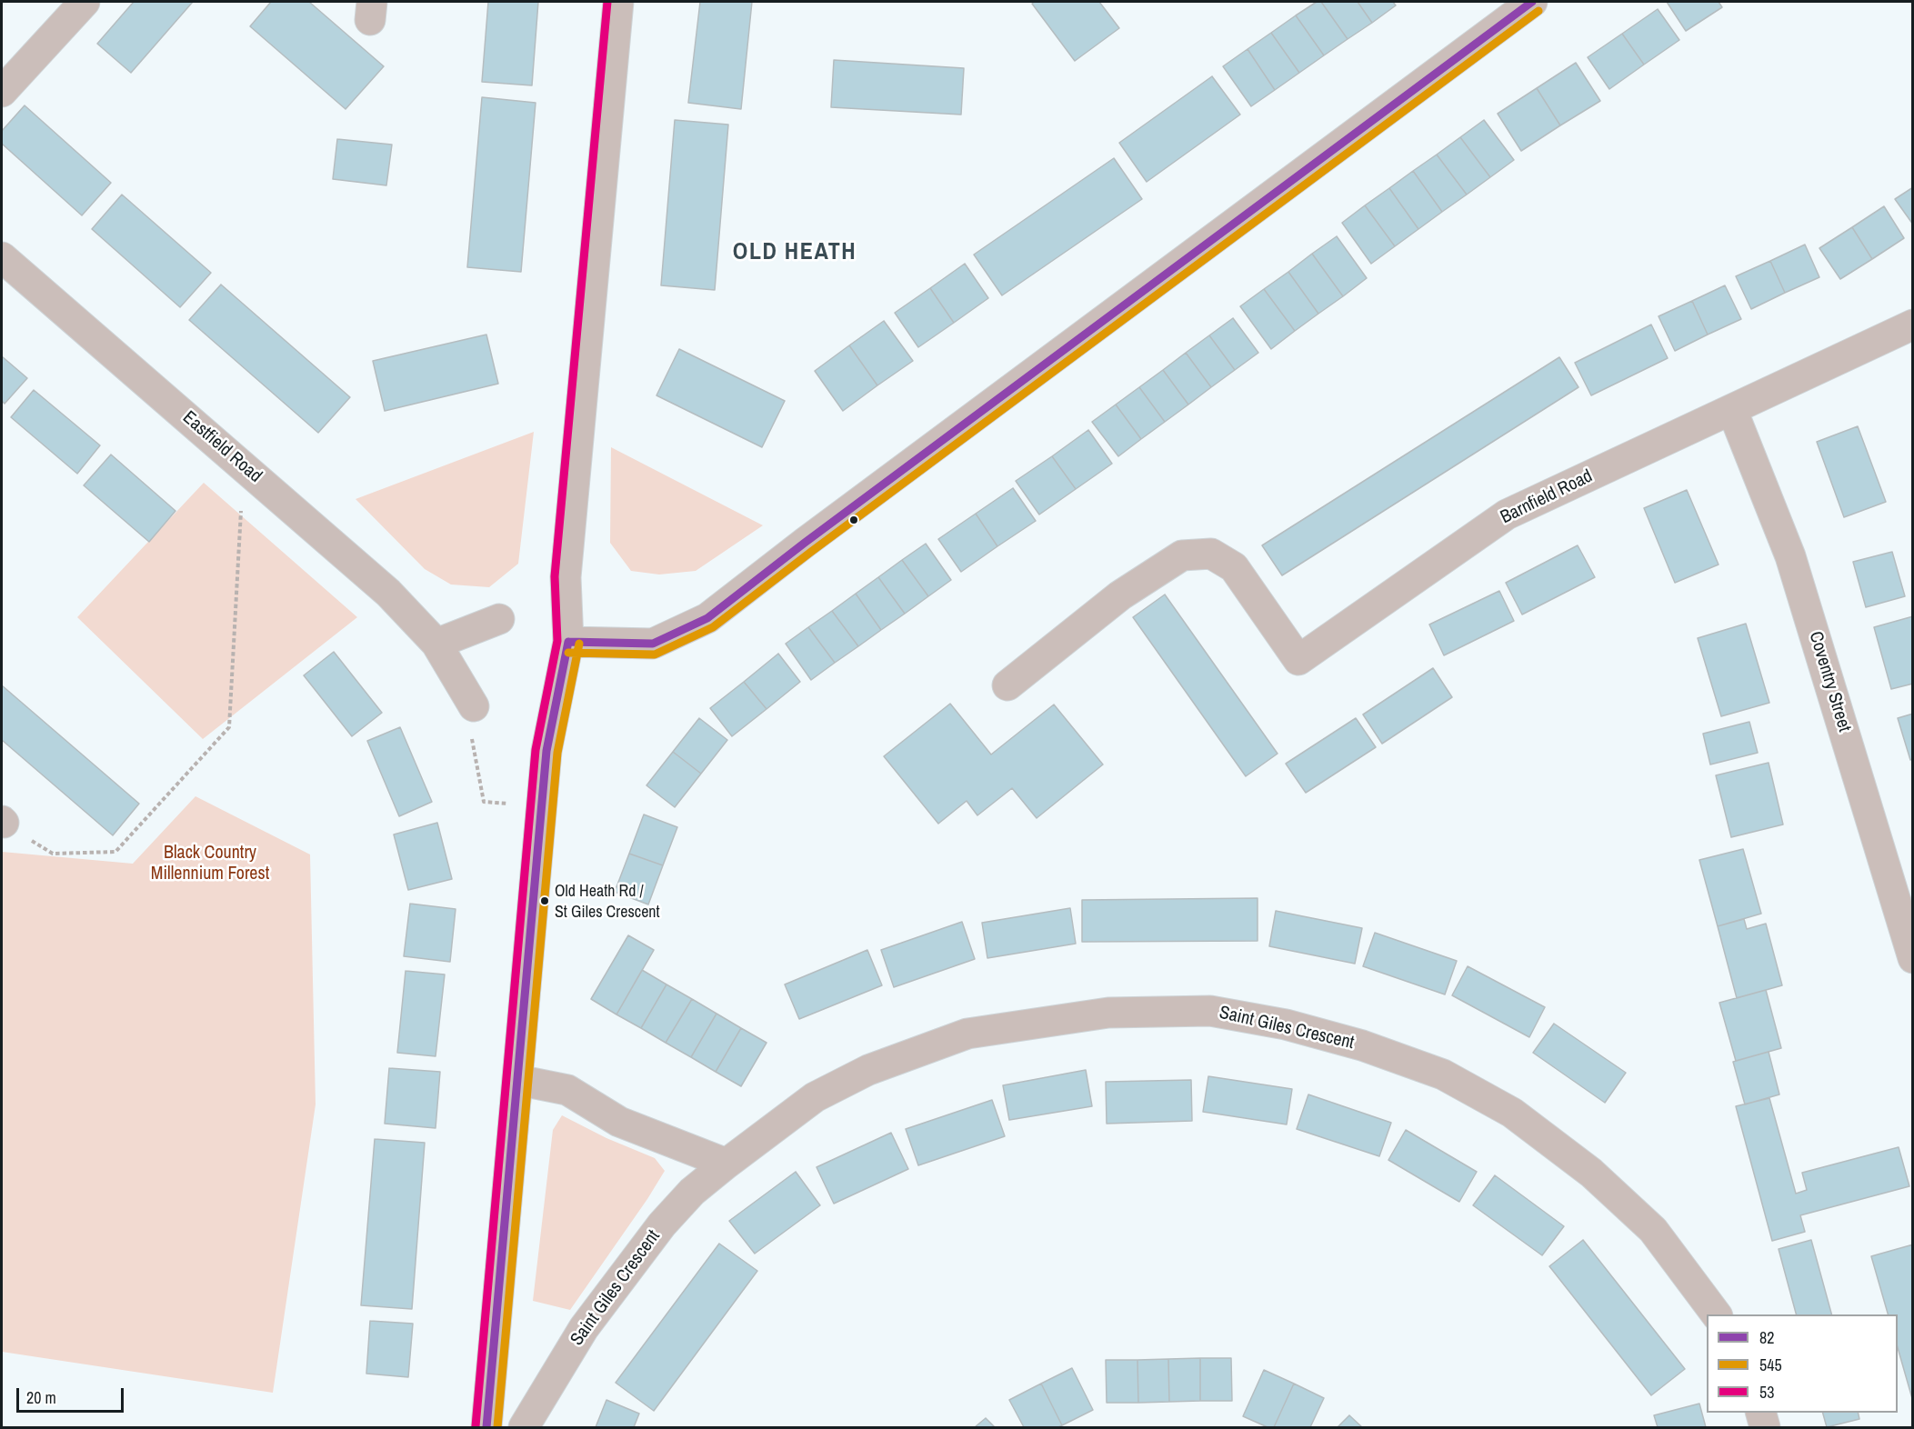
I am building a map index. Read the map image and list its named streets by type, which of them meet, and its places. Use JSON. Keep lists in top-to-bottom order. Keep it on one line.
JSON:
{"streets":{"street":["Eastfield Road","Barnfield Road","Coventry Street","Saint Giles Crescent"]},"crossings":[["Barnfield Road","Coventry Street"]],"districts":["OLD HEATH"],"parks":["Black Country Millennium Forest"],"places":["Old Heath Rd / St Giles Crescent"],"lines":["transit line 82","transit line 53","transit line 545"],"legend":["82","545","53"],"scale_bar":"20 m"}
